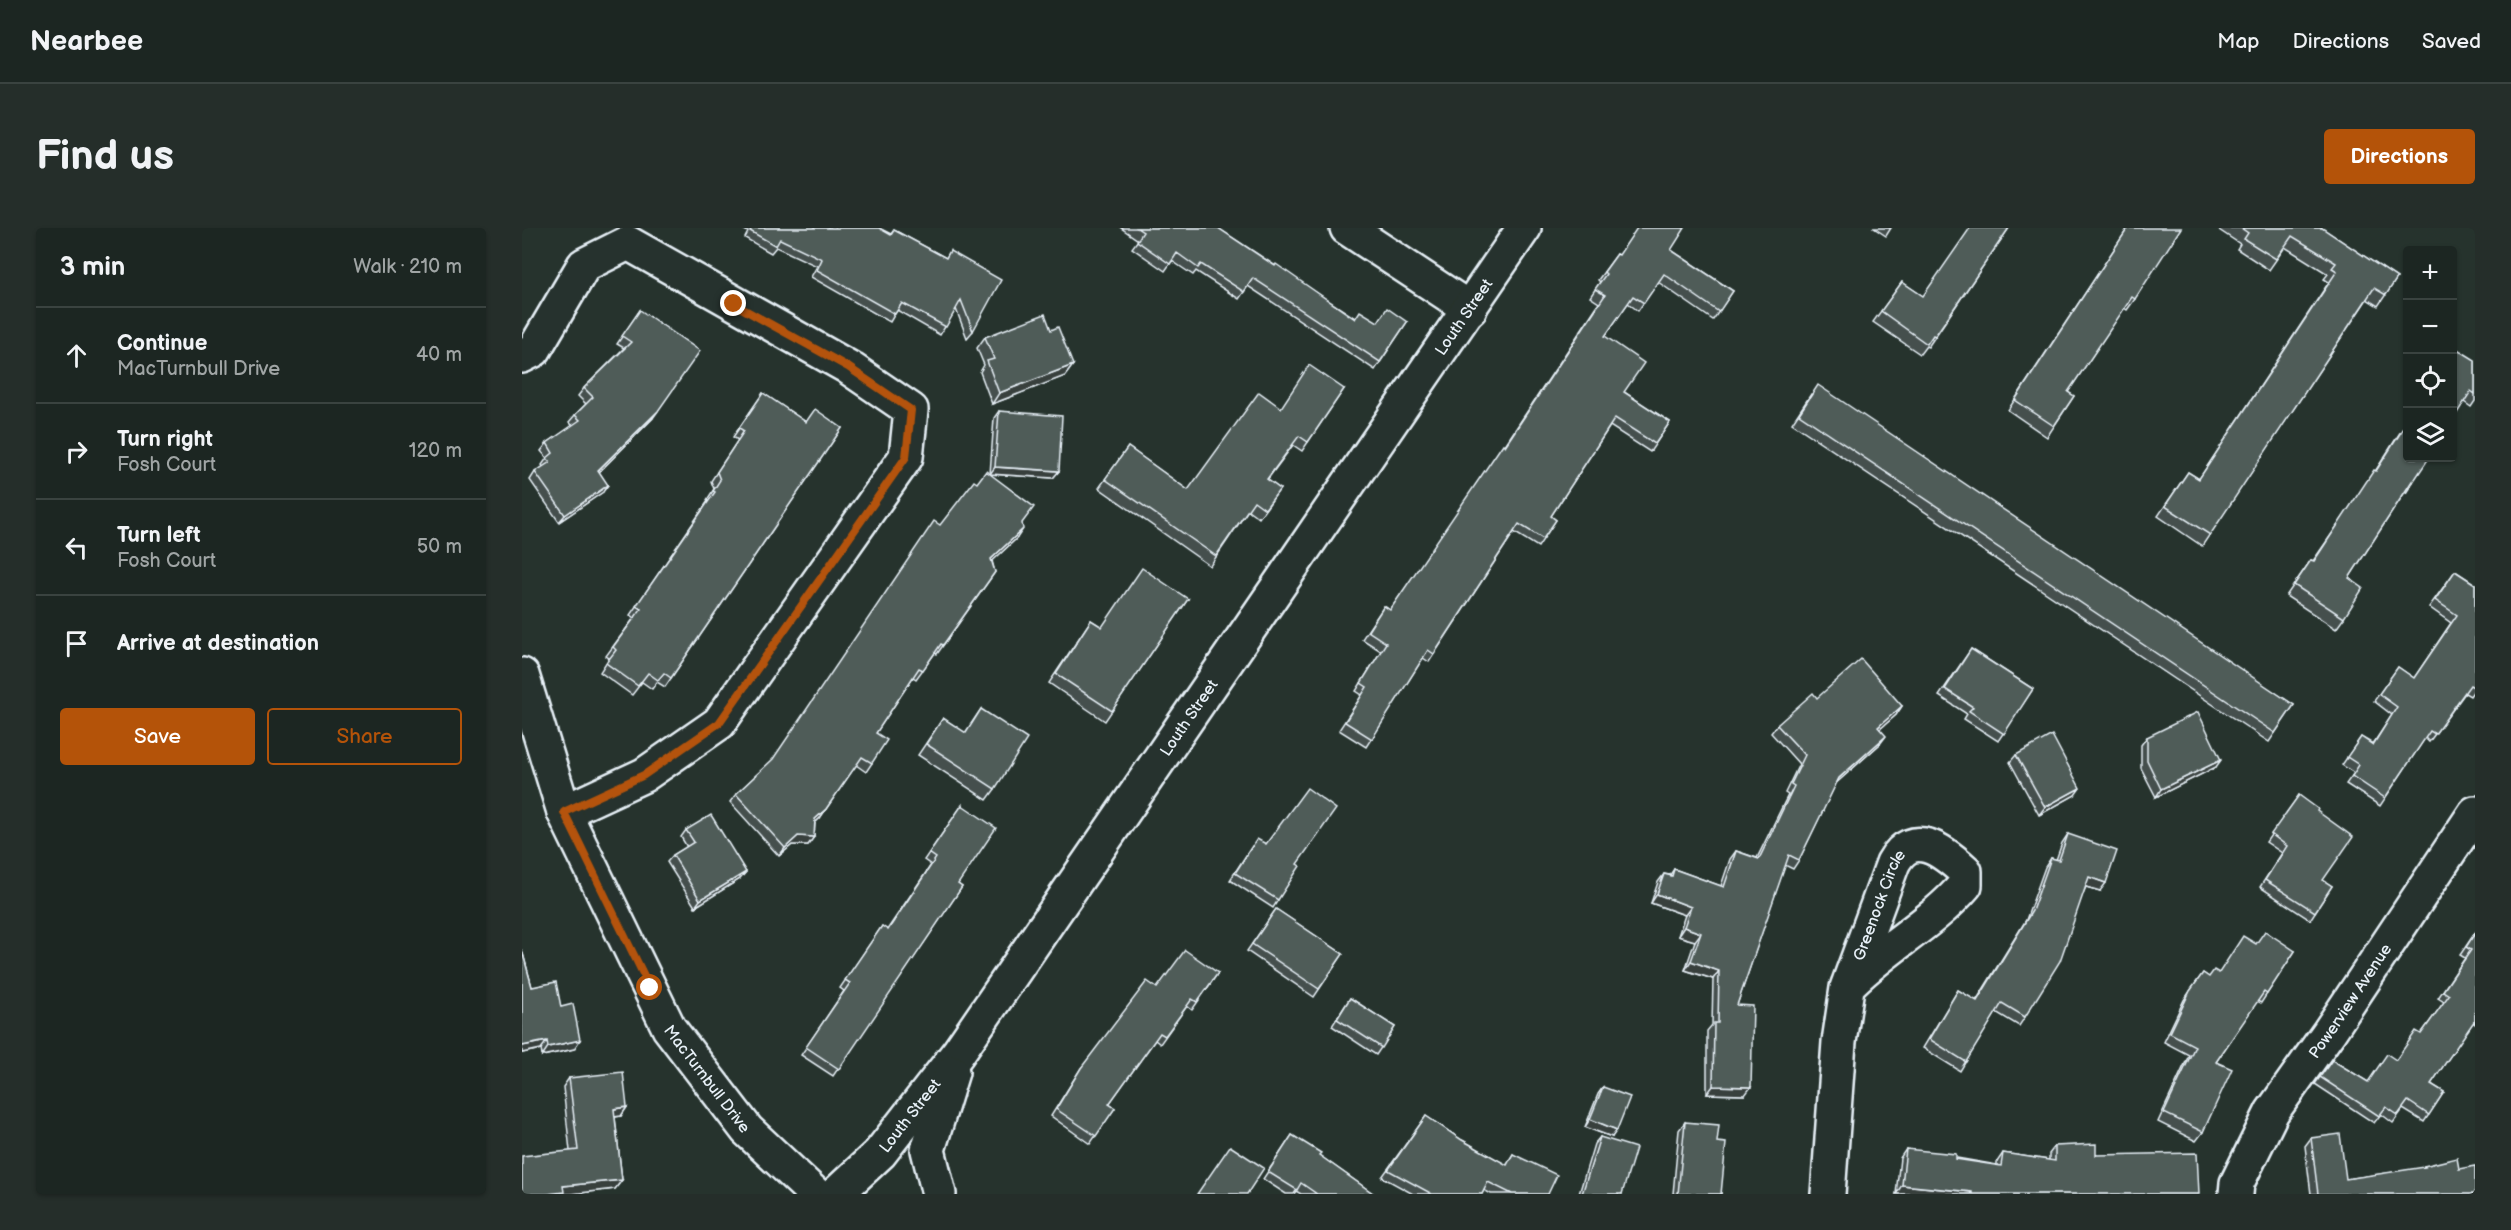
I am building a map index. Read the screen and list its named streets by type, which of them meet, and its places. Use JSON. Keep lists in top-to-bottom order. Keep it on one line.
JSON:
{"streets":{"street":["Louth Street","Powerview Avenue","MacTurnbull Drive"]},"page":{"header":"Nearbee","nav":["Map","Directions","Saved"],"buttons":["Directions",["Save","Share"]],"title":"Find us","heading":["3 min","Walk · 210 m"],"map_buttons":["+","−"],"list":[["Continue","MacTurnbull Drive","40 m"],["Turn right","Fosh Court","120 m"],["Turn left","Fosh Court","50 m"],"Arrive at destination"]}}
